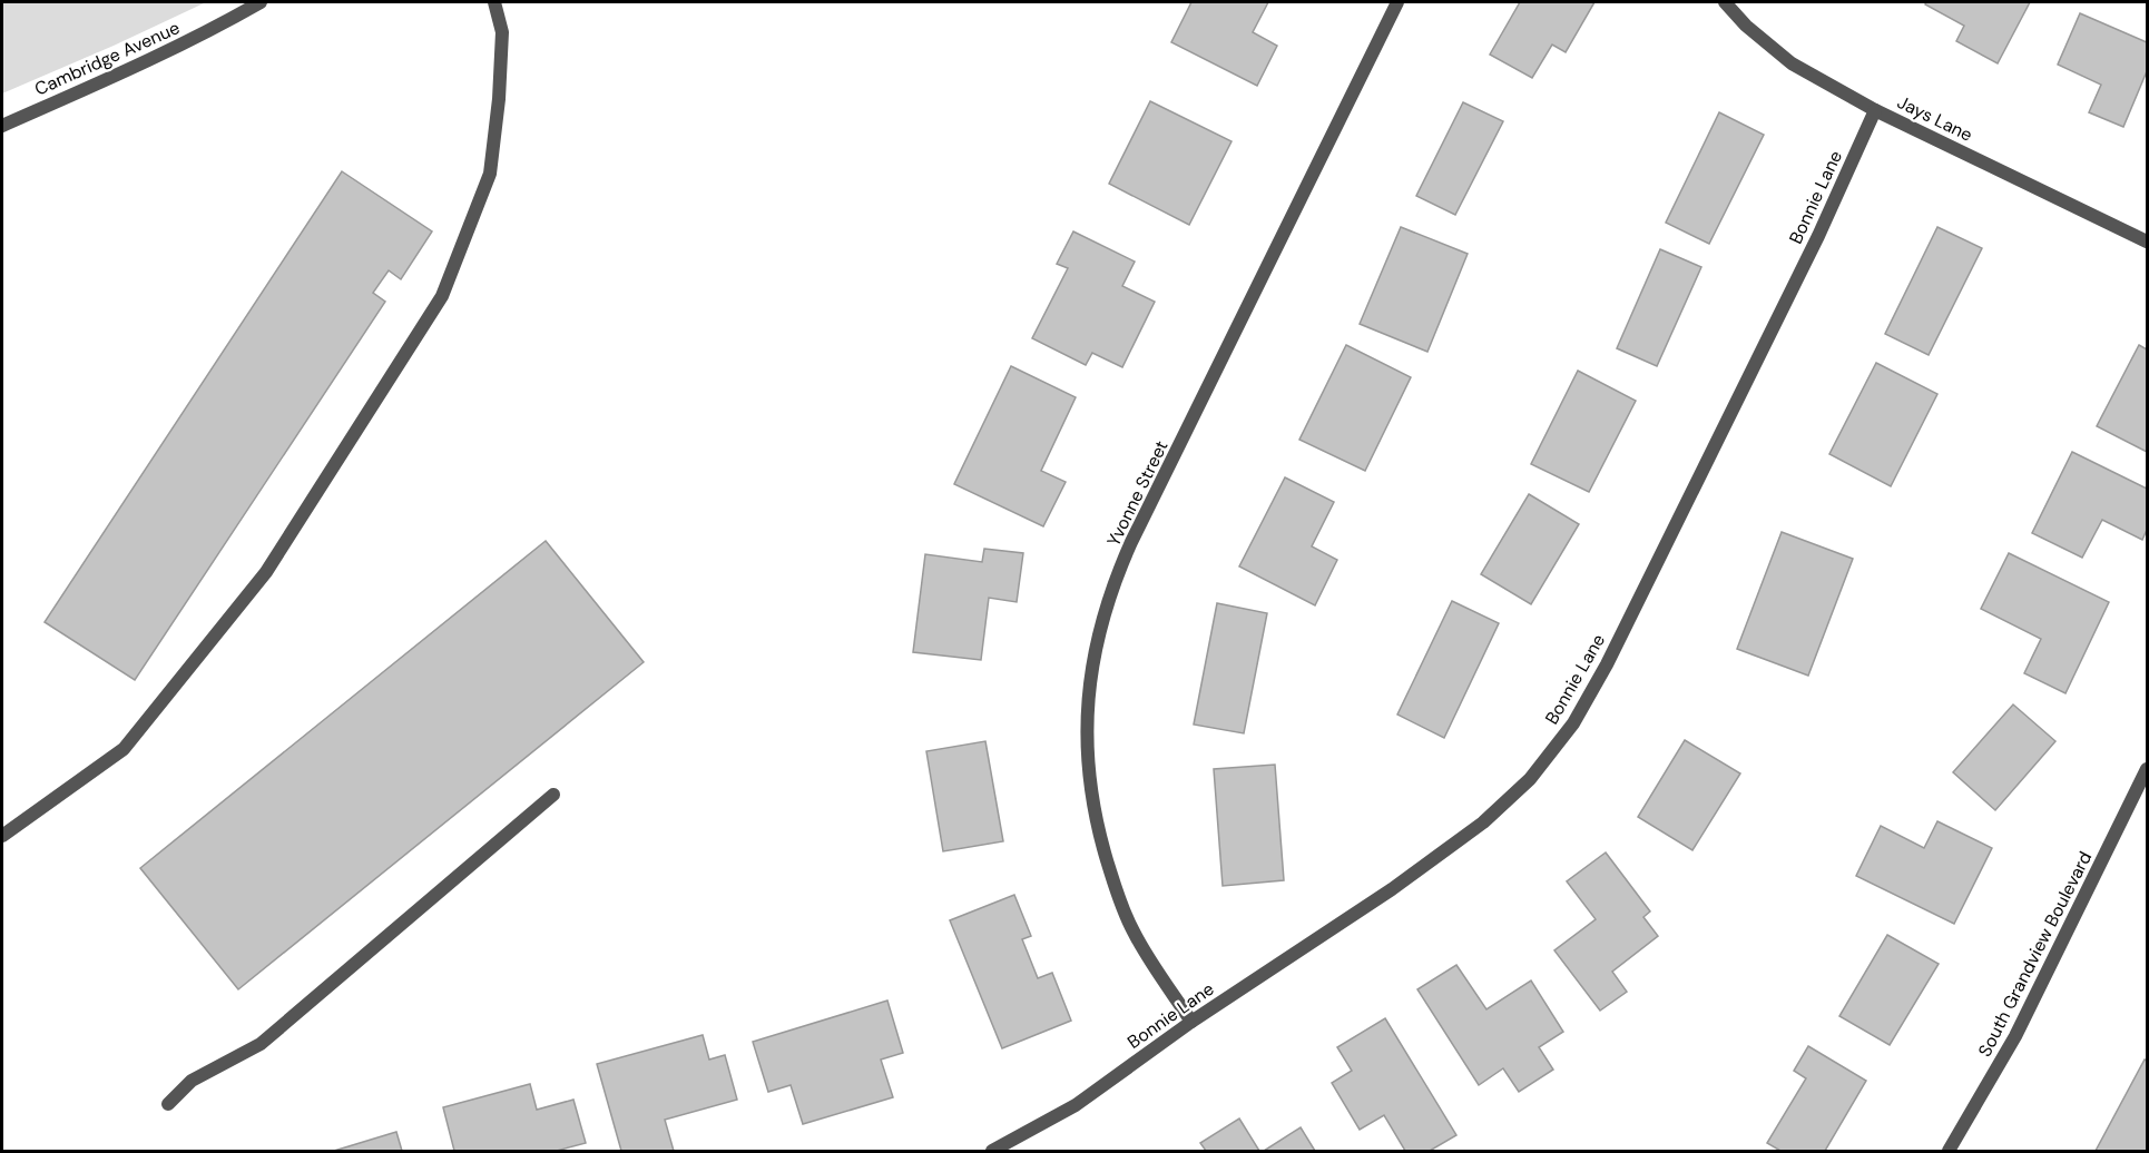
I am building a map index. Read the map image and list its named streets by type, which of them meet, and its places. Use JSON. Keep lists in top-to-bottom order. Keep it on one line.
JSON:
{"streets":{"street":["Cambridge Avenue","Jays Lane","Bonnie Lane","Yvonne Street","South Grandview Boulevard"]},"crossings":[["Jays Lane","Bonnie Lane"],["Bonnie Lane","Yvonne Street"]]}
